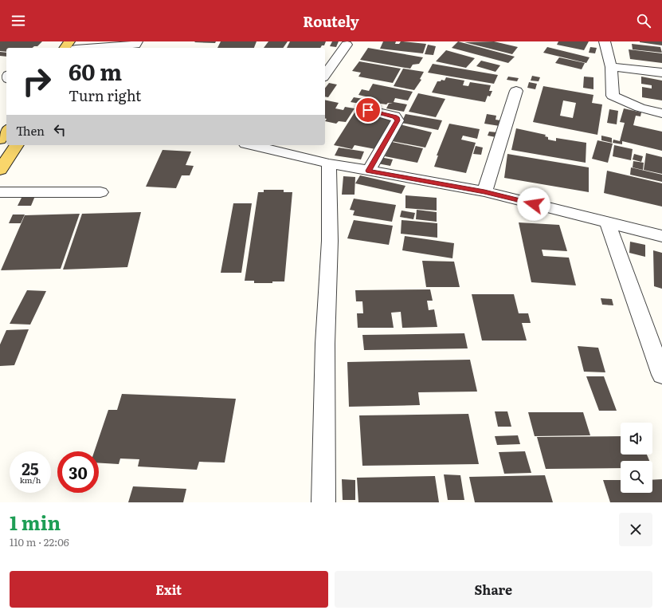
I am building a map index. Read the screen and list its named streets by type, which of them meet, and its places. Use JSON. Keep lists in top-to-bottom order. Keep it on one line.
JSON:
{"page":{"header":"Routely","turn":["60 m","Turn right"],"then":"Then","speed":"25 km/h","limit":"30","heading":["1 min","110 m · 22:06"],"buttons":["Exit","Share"]}}
